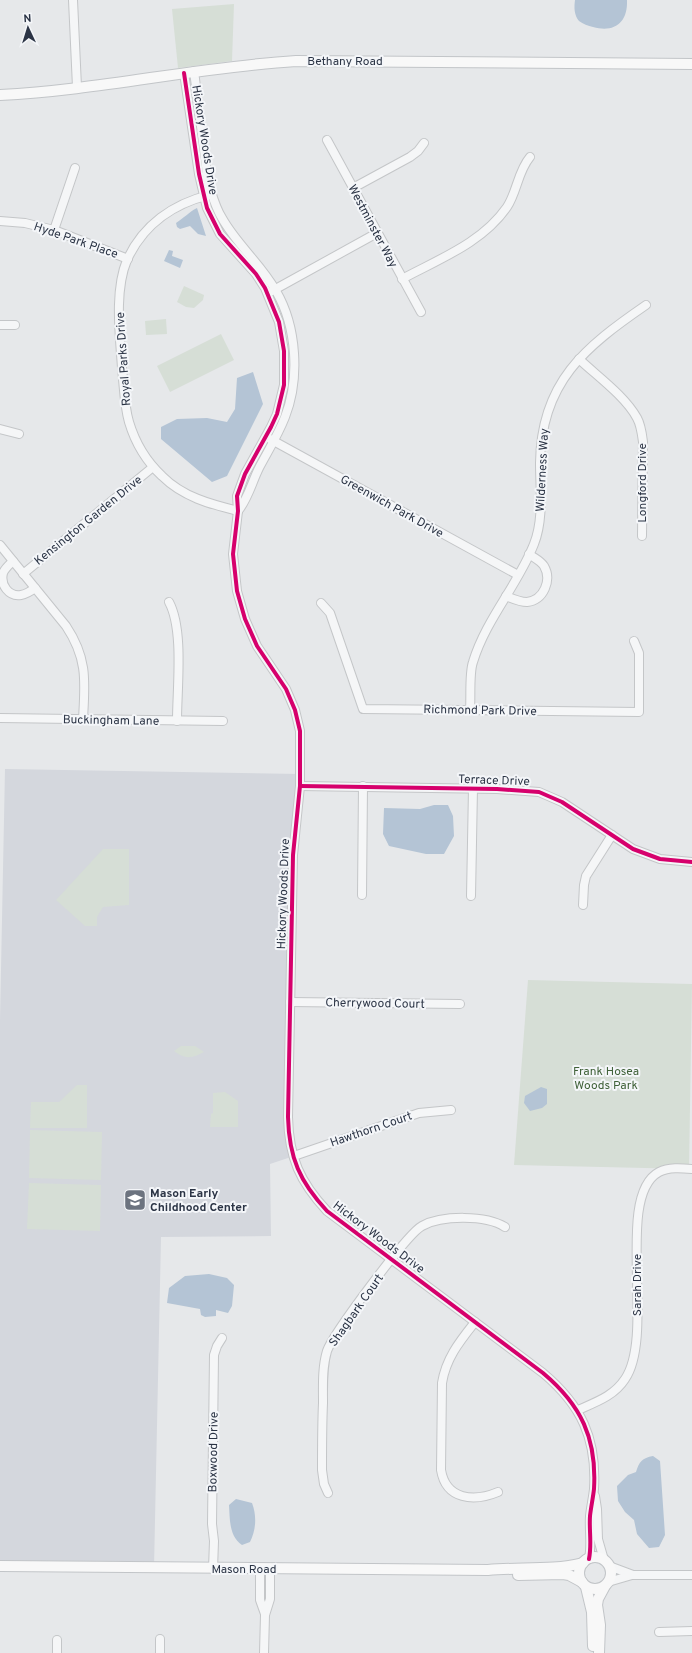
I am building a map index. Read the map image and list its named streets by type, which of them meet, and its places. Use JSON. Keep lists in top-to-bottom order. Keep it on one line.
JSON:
{"streets":{"main road":["Bethany Road","Mason Road"],"street":["Hickory Woods Drive","Westminster Way","Hyde Park Place","Royal Parks Drive","Wilderness Way","Longford Drive","Greenwich Park Drive","Kensington Garden Drive","Richmond Park Drive","Buckingham Lane","Terrace Drive","Cherrywood Court","Hawthorn Court","Sarah Drive","Shagbark Court","Boxwood Drive"]},"crossings":[["Bethany Road","Hickory Woods Drive"],["Hickory Woods Drive","Royal Parks Drive"],["Hickory Woods Drive","Greenwich Park Drive"],["Hickory Woods Drive","Terrace Drive"],["Hickory Woods Drive","Cherrywood Court"],["Hickory Woods Drive","Hawthorn Court"],["Hickory Woods Drive","Sarah Drive"],["Hickory Woods Drive","Shagbark Court"],["Hickory Woods Drive","Mason Road"],["Hyde Park Place","Royal Parks Drive"],["Royal Parks Drive","Kensington Garden Drive"],["Wilderness Way","Longford Drive"],["Wilderness Way","Greenwich Park Drive"],["Wilderness Way","Richmond Park Drive"],["Boxwood Drive","Mason Road"]],"parks":["Frank Hosea Woods Park"],"places":{"school or university":["Mason Early Childhood Center"]},"north":"top"}
